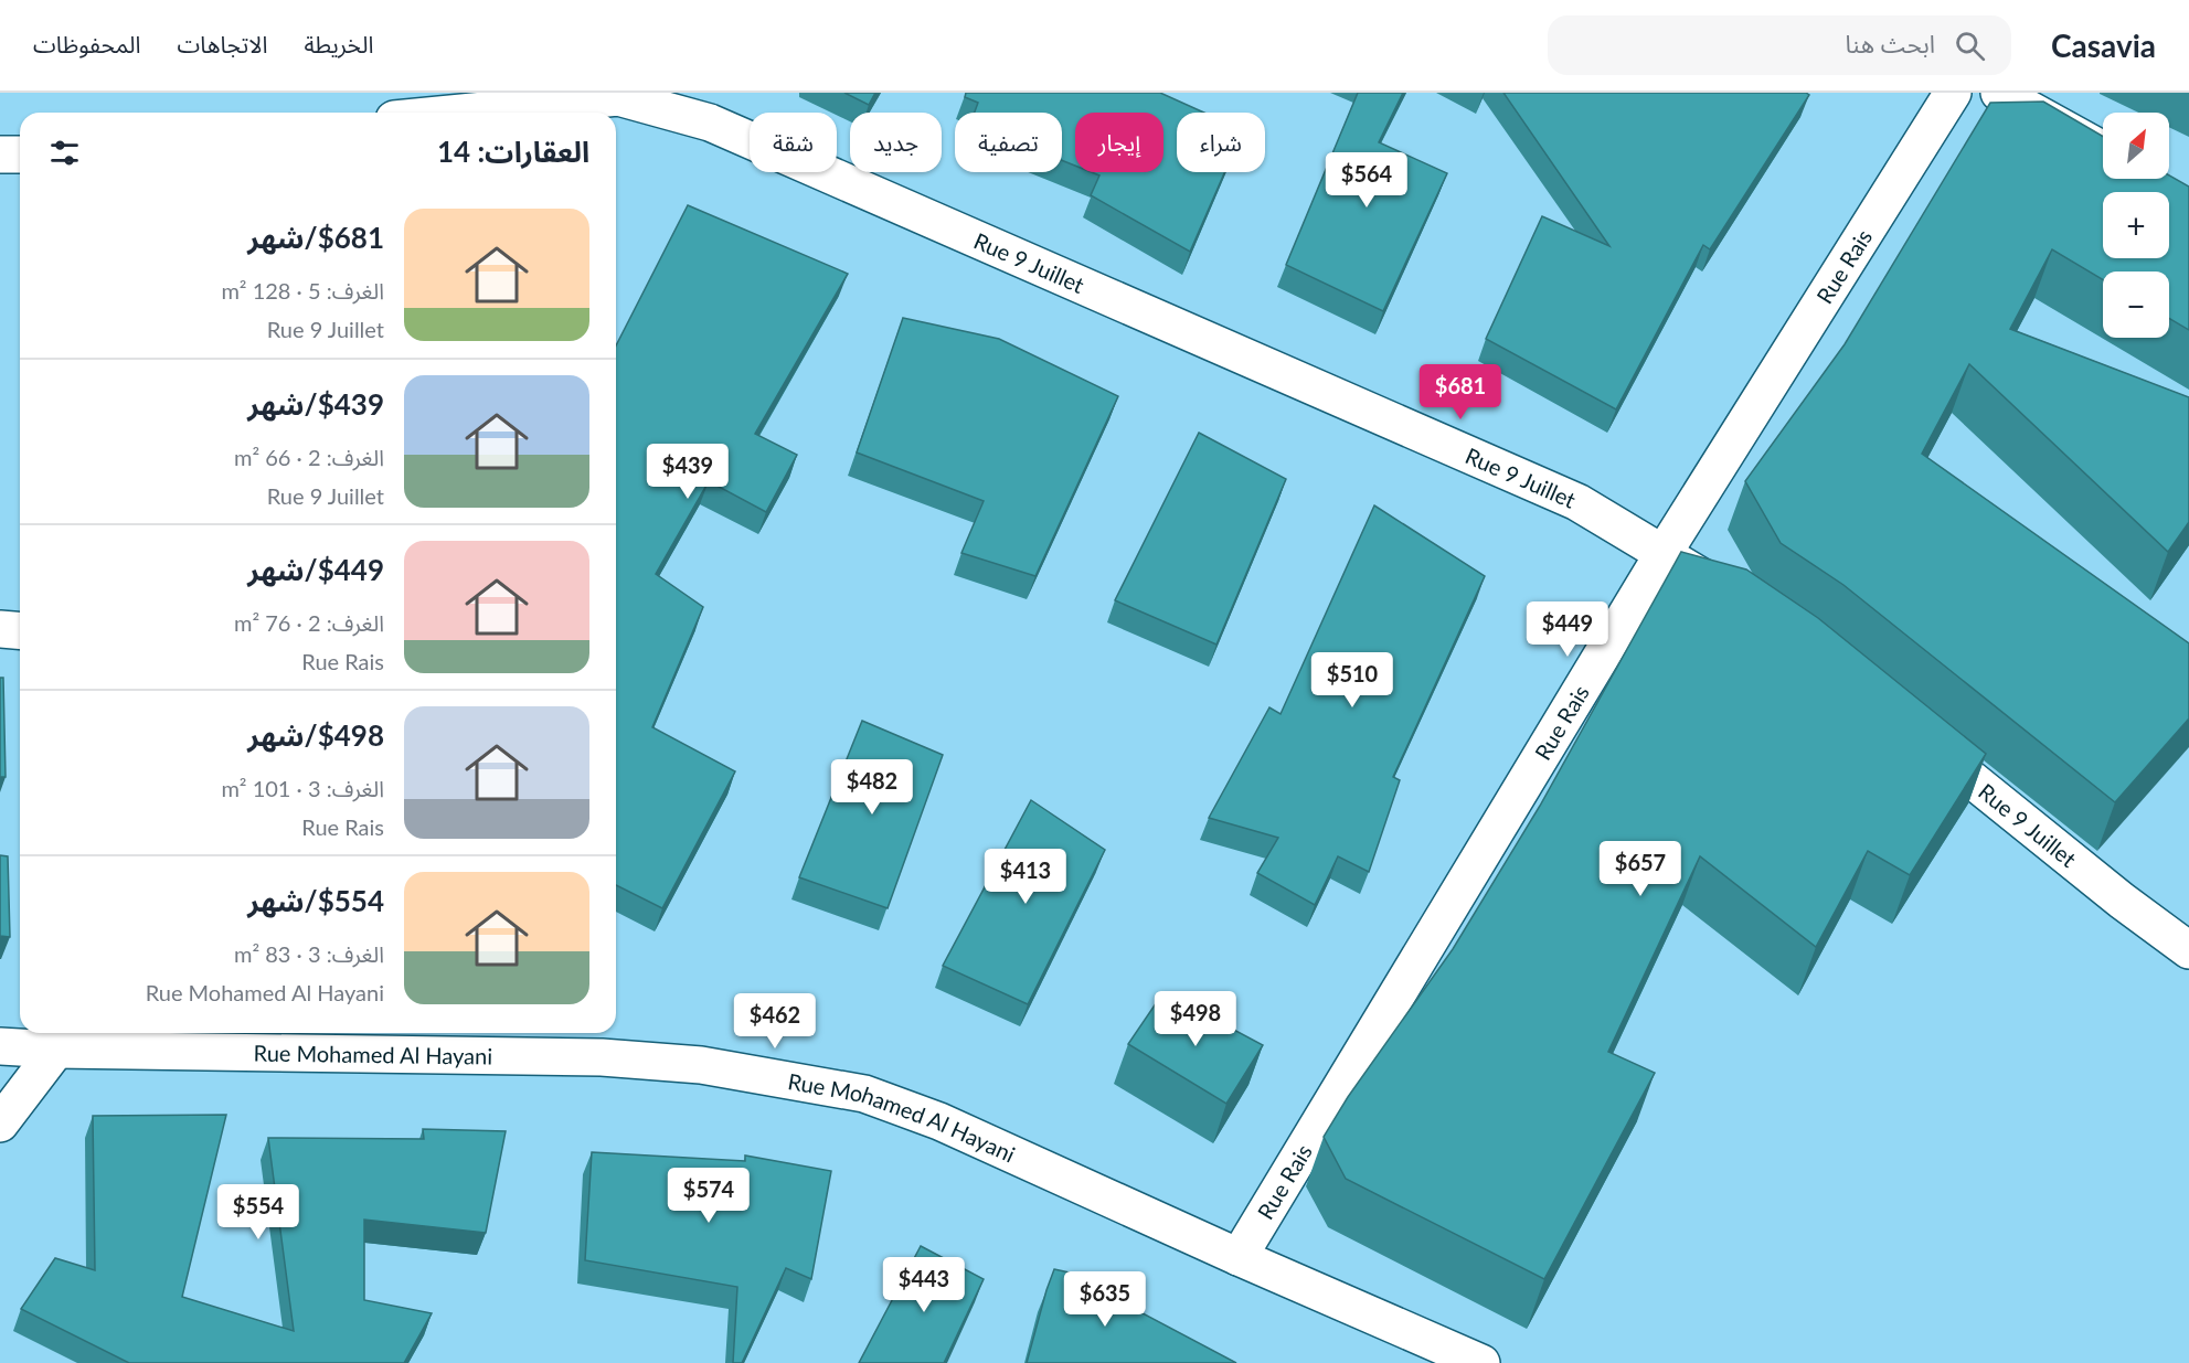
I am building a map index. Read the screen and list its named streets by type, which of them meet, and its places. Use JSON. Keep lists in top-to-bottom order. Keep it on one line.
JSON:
{"streets":{"street":["Rue 9 Juillet","Rue Rais","Rue Mohamed Al Hayani"]},"crossings":[["Rue 9 Juillet","Rue Rais"],["Rue Rais","Rue Mohamed Al Hayani"]],"north":"top right","page":{"header":"Casavia","search":"ابحث هنا","nav":["الخريطة","الاتجاهات","المحفوظات"],"map_buttons":["+","−"],"chip":["شراء","إيجار","تصفية","جديد","شقة"],"heading":"العقارات: 14","price":["$564","$681","$439","$449","$510","$482","$657","$413","$498","$462","$574","$554","$443","$635"],"list":[{"name":"$681/شهر","note":"الغرف: 5 · 128 m² · Rue 9 Juillet"},{"name":"$439/شهر","note":"الغرف: 2 · 66 m² · Rue 9 Juillet"},{"name":"$449/شهر","note":"الغرف: 2 · 76 m² · Rue Rais"},{"name":"$498/شهر","note":"الغرف: 3 · 101 m² · Rue Rais"},{"name":"$554/شهر","note":"الغرف: 3 · 83 m² · Rue Mohamed Al Hayani"}]}}
